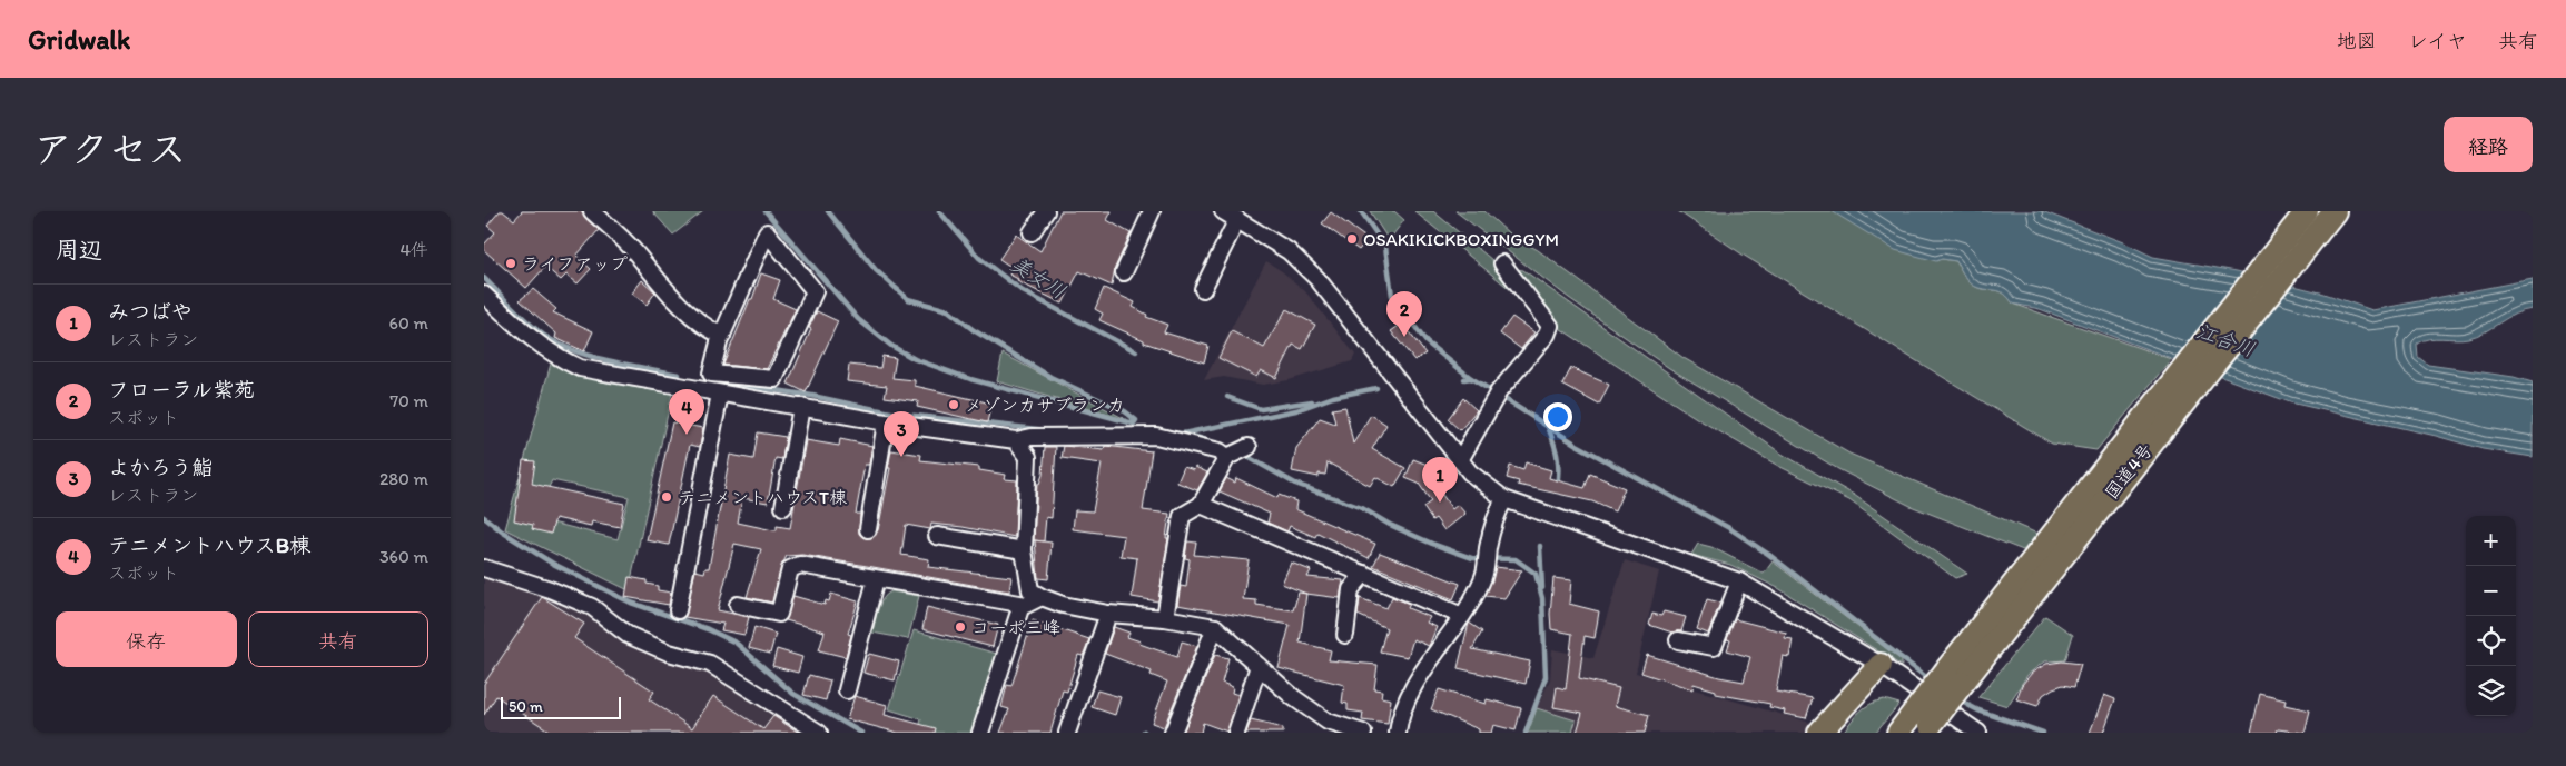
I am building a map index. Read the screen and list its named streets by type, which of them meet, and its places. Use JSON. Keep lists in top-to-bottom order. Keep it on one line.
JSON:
{"streets":{"highway":["国道4号"]},"water":["美女川","江合川"],"places":["OSAKIKICKBOXINGGYM","ライフアップ","メゾンカサブランカ","テニメントハウスT棟","コーポ三峰"],"scale_bar":"50 m","page":{"header":"Gridwalk","nav":["地図","レイヤ","共有"],"title":"アクセス","buttons":["経路",["保存","共有"]],"heading":["周辺","4件"],"list":[{"mark":"1","name":"みつばや","note":"レストラン","value":"60 m"},{"mark":"2","name":"フローラル紫苑","note":"スポット","value":"70 m"},{"mark":"3","name":"よかろう鮨","note":"レストラン","value":"280 m"},{"mark":"4","name":"テニメントハウスB棟","note":"スポット","value":"360 m"}],"pins":["2","4","3","1"],"map_buttons":["+","−"],"scale":"50 m"}}
